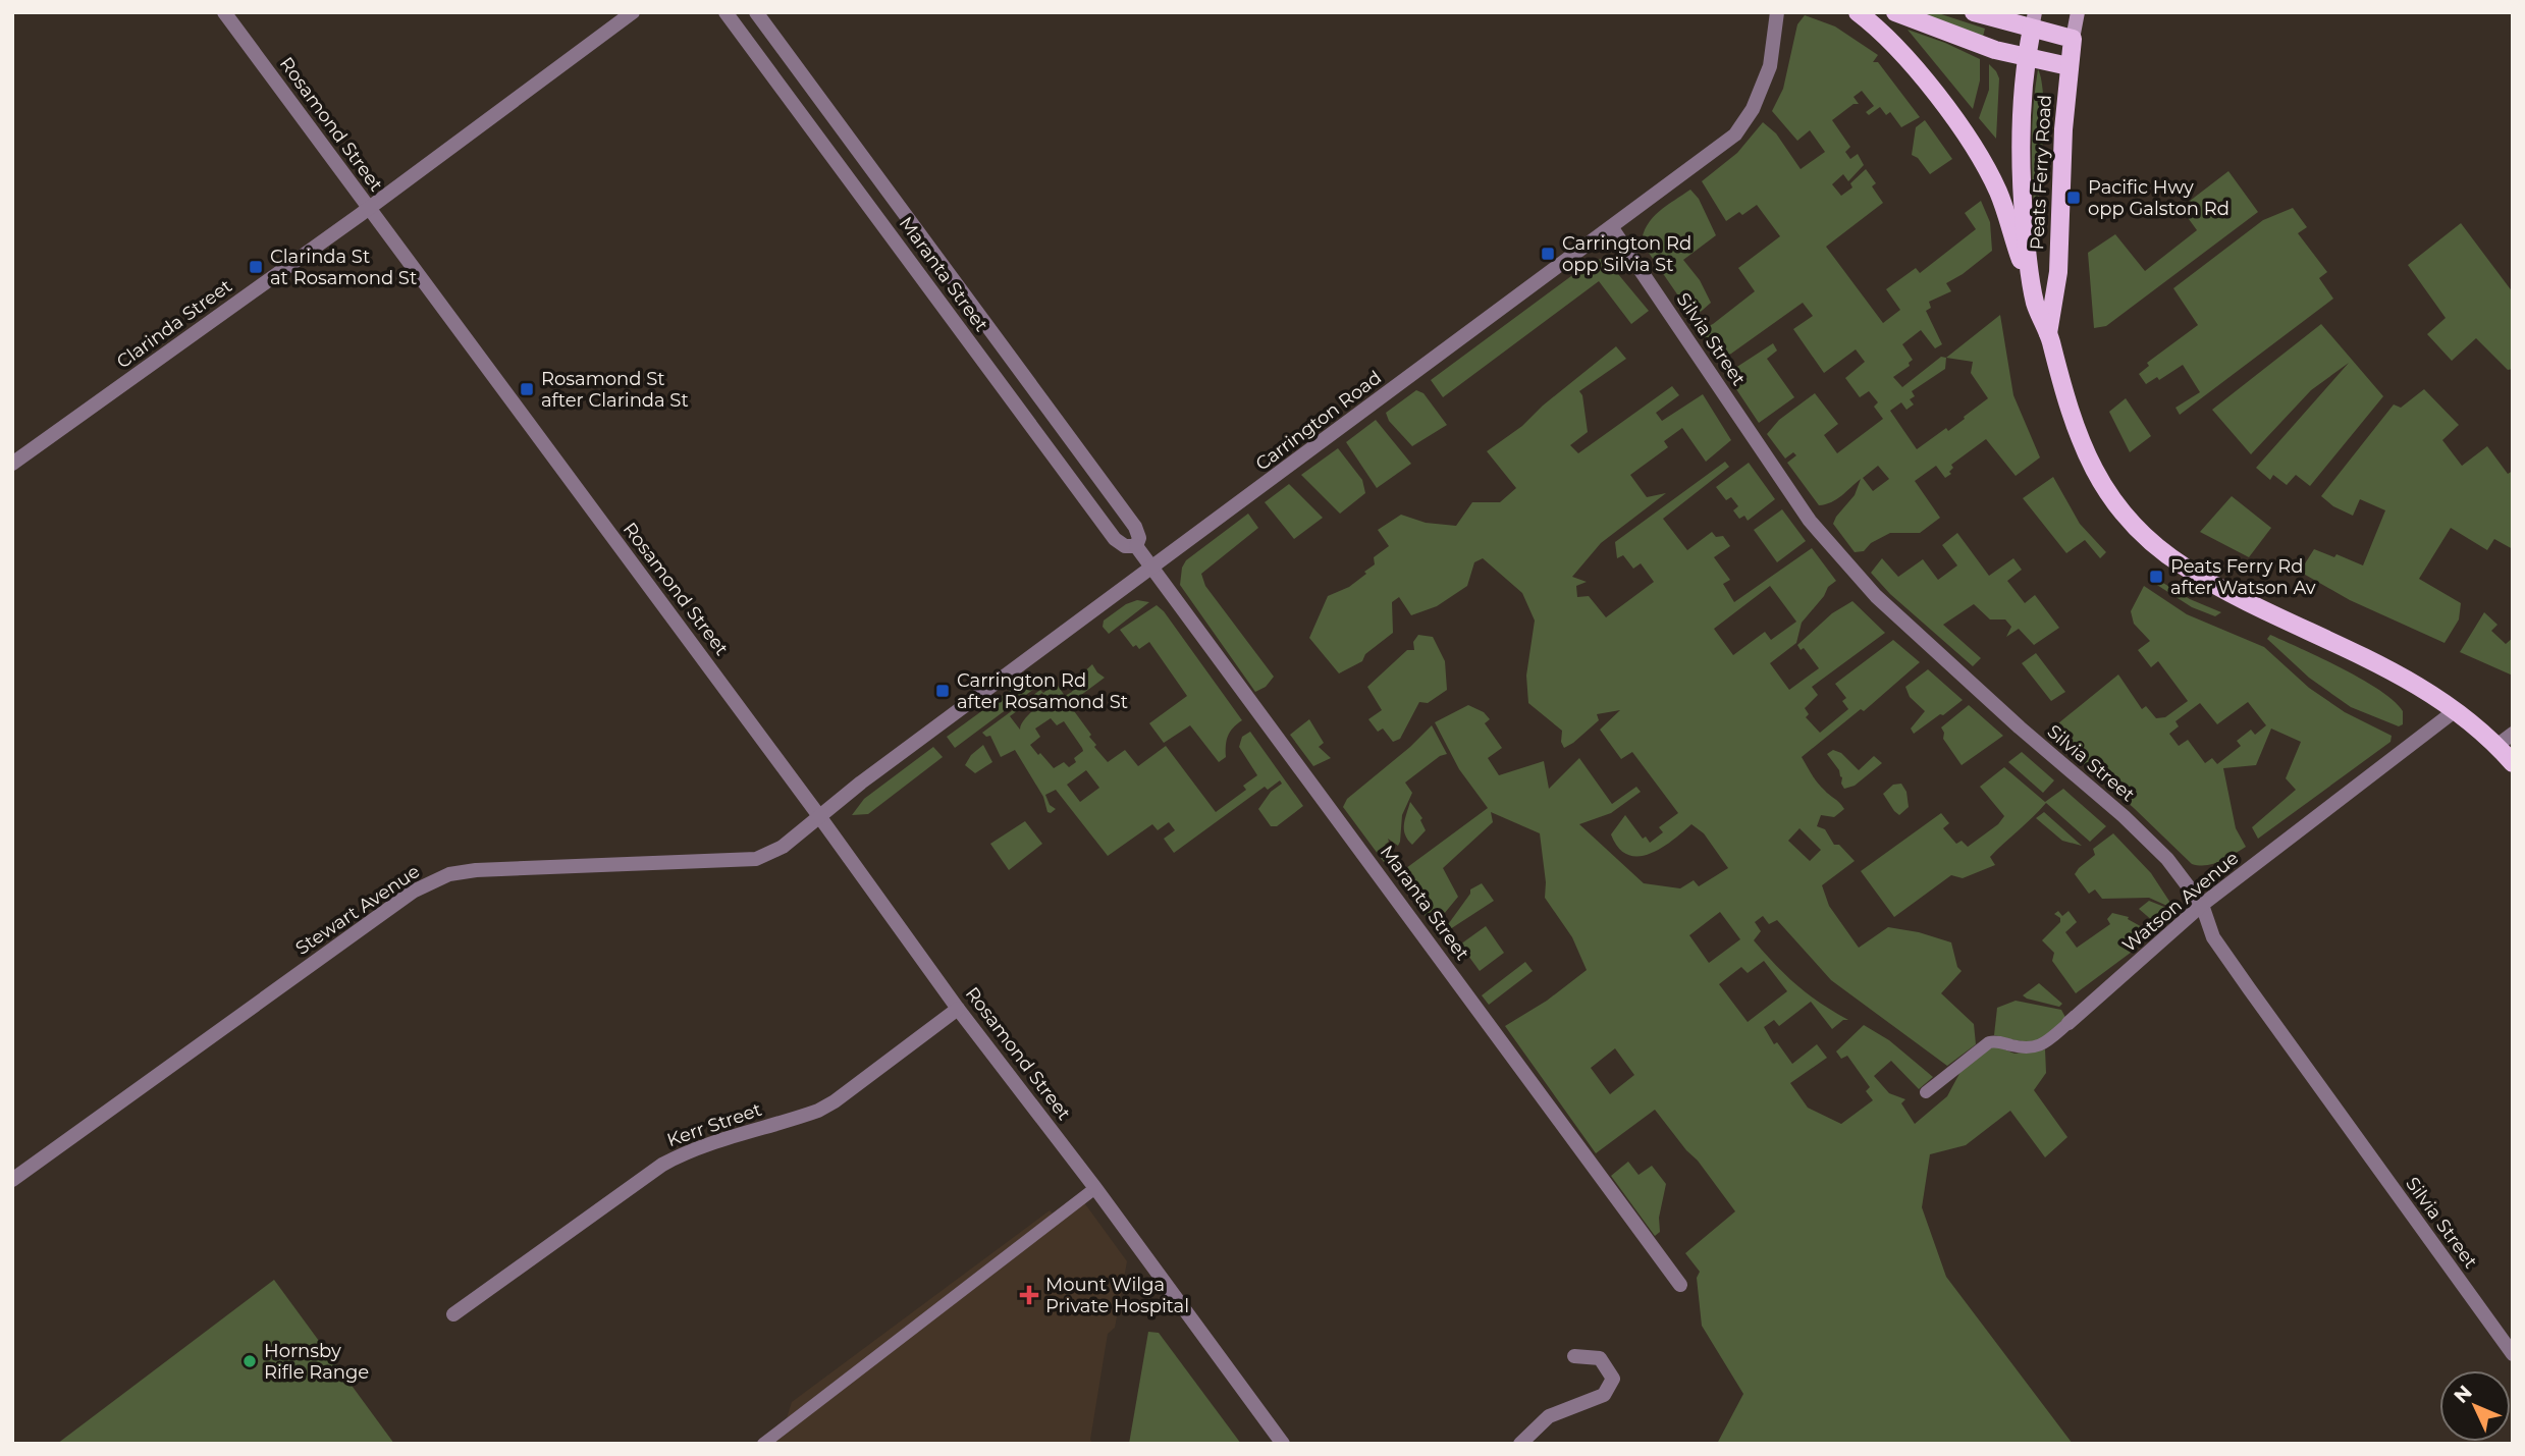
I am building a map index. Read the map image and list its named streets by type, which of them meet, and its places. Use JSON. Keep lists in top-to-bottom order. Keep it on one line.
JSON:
{"streets":{"main road":["Peats Ferry Road"],"street":["Rosamond Street","Maranta Street","Clarinda Street","Silvia Street","Carrington Road","Watson Avenue","Stewart Avenue","Kerr Street"]},"crossings":[["Rosamond Street","Clarinda Street"],["Rosamond Street","Carrington Road"],["Rosamond Street","Stewart Avenue"],["Rosamond Street","Kerr Street"],["Peats Ferry Road","Watson Avenue"],["Maranta Street","Carrington Road"],["Silvia Street","Carrington Road"],["Silvia Street","Watson Avenue"],["Carrington Road","Stewart Avenue"]],"places":{"transit":["Pacific Hwy opp Galston Rd","Carrington Rd opp Silvia St","Clarinda St at Rosamond St","Rosamond St after Clarinda St","Peats Ferry Rd after Watson Av","Carrington Rd after Rosamond St"],"health":["Mount Wilga Private Hospital"],"other":["Hornsby Rifle Range"]},"north":"top left"}
